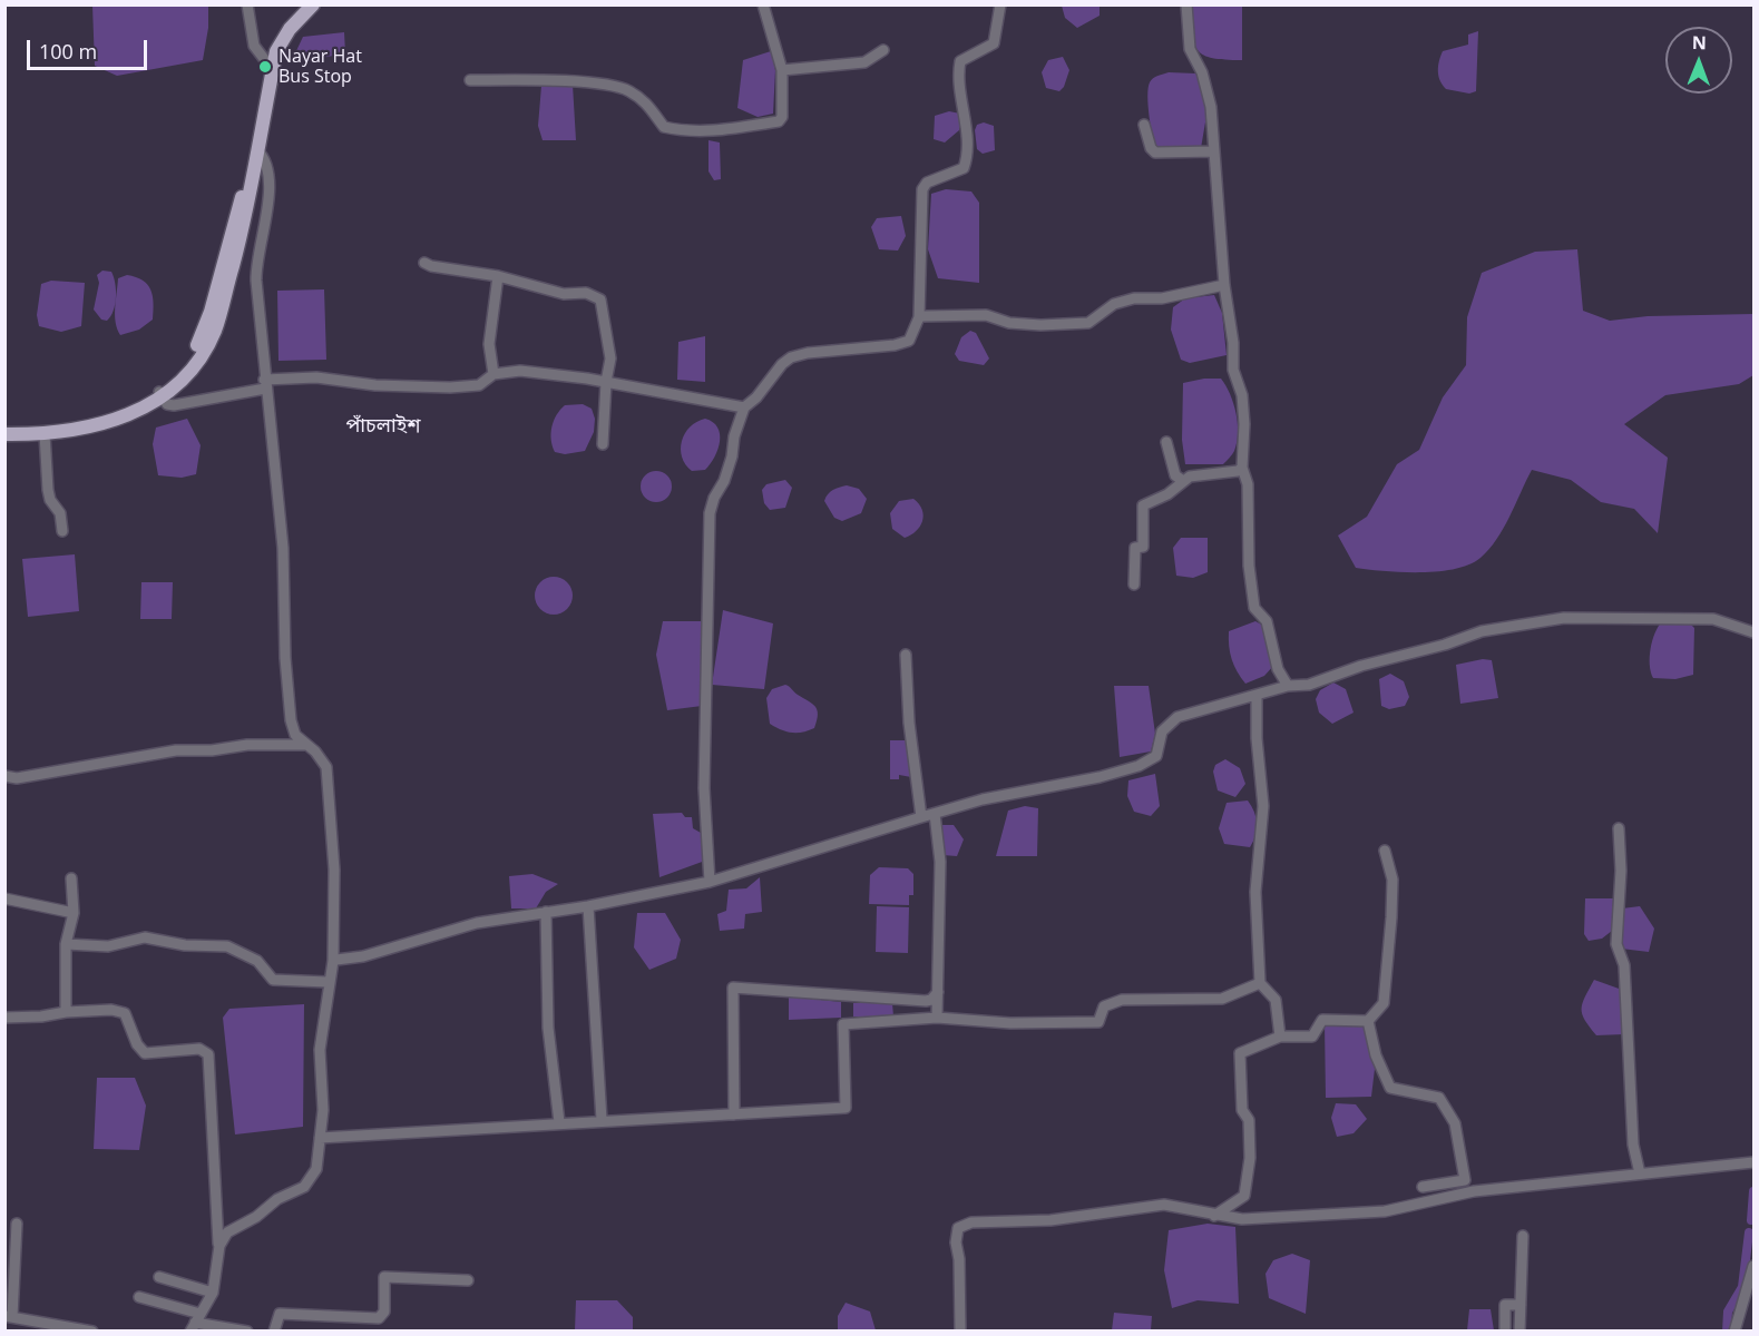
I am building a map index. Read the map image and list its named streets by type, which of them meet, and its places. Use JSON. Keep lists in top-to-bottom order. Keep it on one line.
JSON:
{"districts":["পাঁচলাইশ"],"places":["Nayar Hat Bus Stop"],"scale_bar":"100 m","north":"top"}
